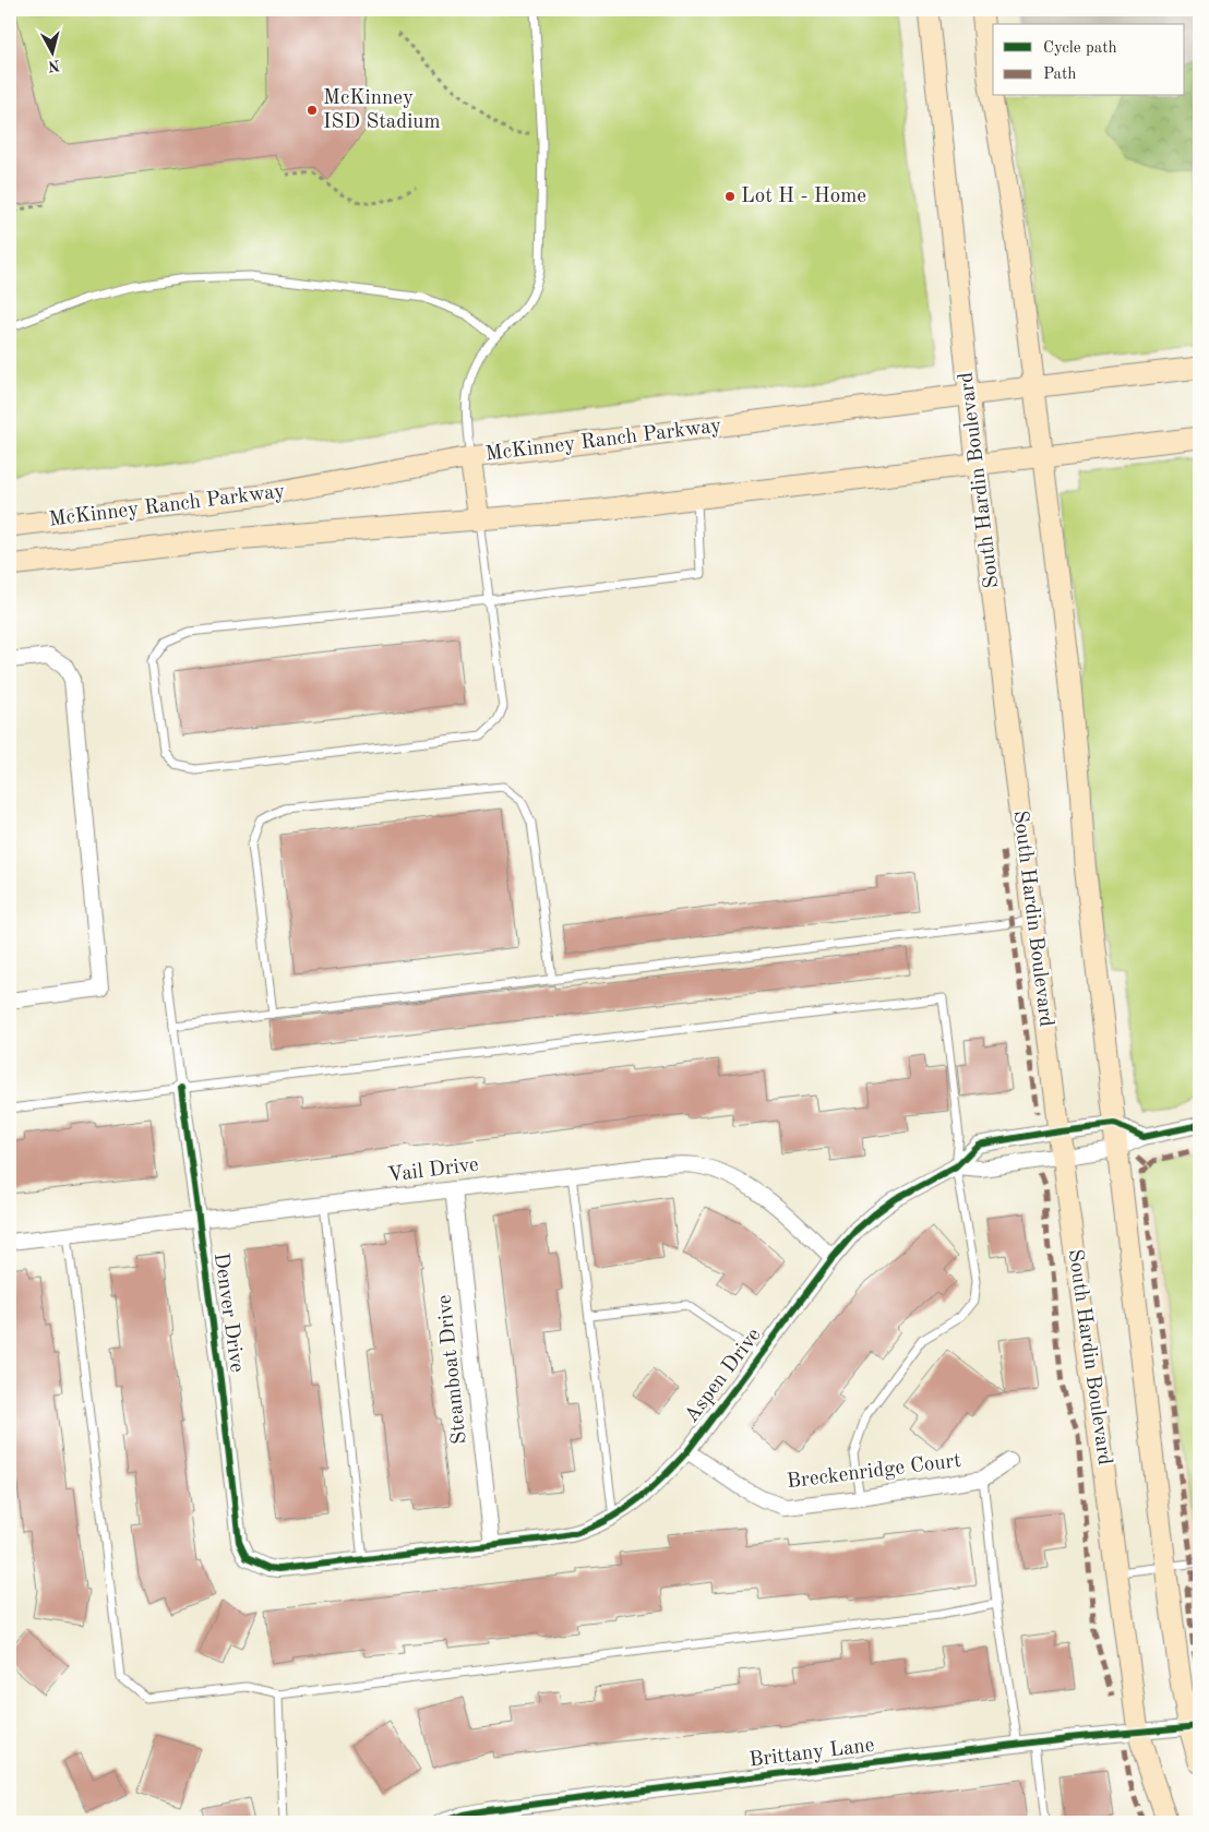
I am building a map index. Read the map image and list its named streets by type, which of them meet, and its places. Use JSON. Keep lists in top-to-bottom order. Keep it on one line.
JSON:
{"streets":{"main road":["McKinney Ranch Parkway","South Hardin Boulevard"],"street":["Vail Drive","Denver Drive","Steamboat Drive","Aspen Drive","Breckenridge Court","Brittany Lane"]},"crossings":[["McKinney Ranch Parkway","South Hardin Boulevard"],["South Hardin Boulevard","Aspen Drive"],["South Hardin Boulevard","Brittany Lane"],["Vail Drive","Denver Drive"],["Vail Drive","Steamboat Drive"],["Vail Drive","Aspen Drive"],["Denver Drive","Aspen Drive"],["Steamboat Drive","Aspen Drive"],["Aspen Drive","Breckenridge Court"]],"places":["McKinney ISD Stadium","Lot H - Home"],"legend":["Cycle path","Path"],"north":"bottom"}
